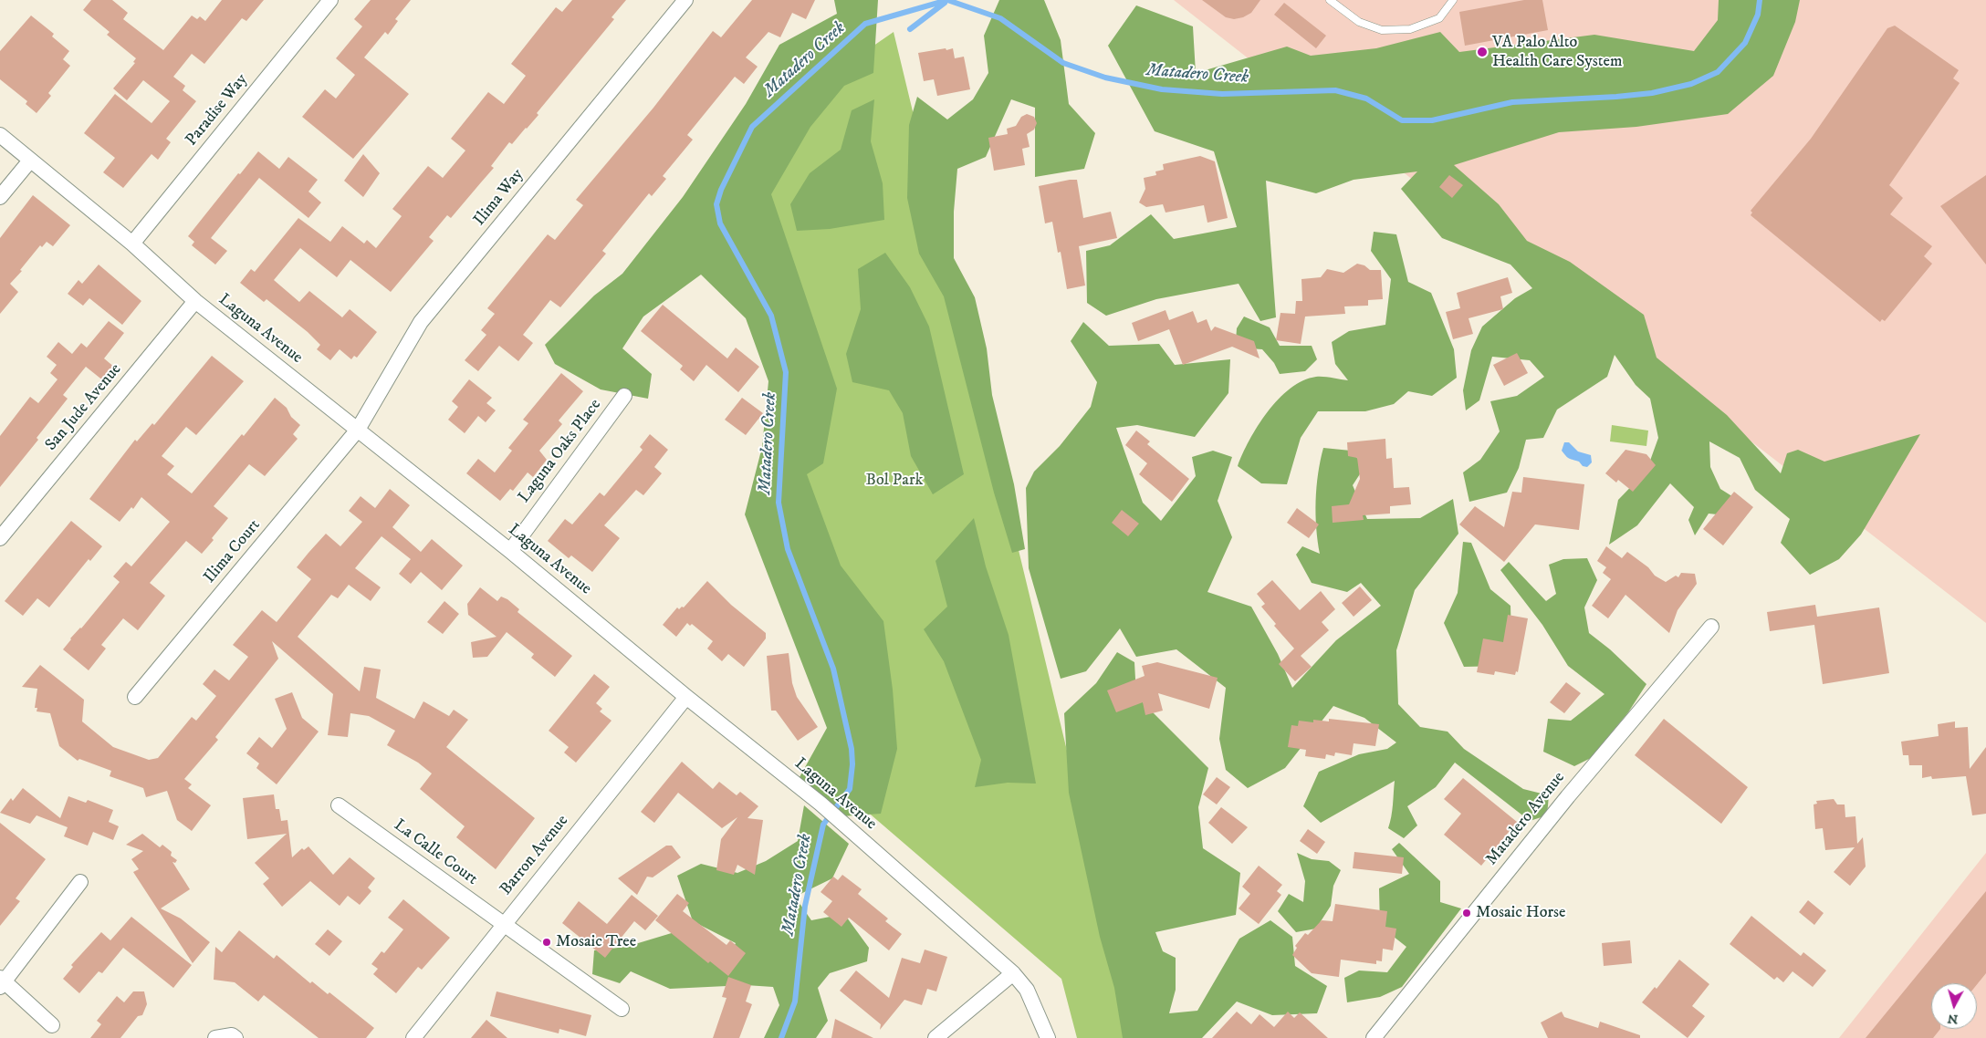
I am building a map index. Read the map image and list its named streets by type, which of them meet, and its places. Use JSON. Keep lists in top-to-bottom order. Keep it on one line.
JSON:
{"streets":{"street":["Paradise Way","Ilima Way","Laguna Avenue","San Jude Avenue","Laguna Oaks Place","Ilima Court","Matadero Avenue","La Calle Court","Barron Avenue"]},"crossings":[["Paradise Way","Laguna Avenue"],["Ilima Way","Laguna Avenue"],["Ilima Way","Ilima Court"],["Laguna Avenue","San Jude Avenue"],["Laguna Avenue","Laguna Oaks Place"],["Laguna Avenue","Ilima Court"],["Laguna Avenue","Barron Avenue"],["La Calle Court","Barron Avenue"]],"water":["Matadero Creek"],"parks":["Bol Park"],"places":["VA Palo Alto Health Care System","Mosaic Horse","Mosaic Tree"],"north":"bottom"}
